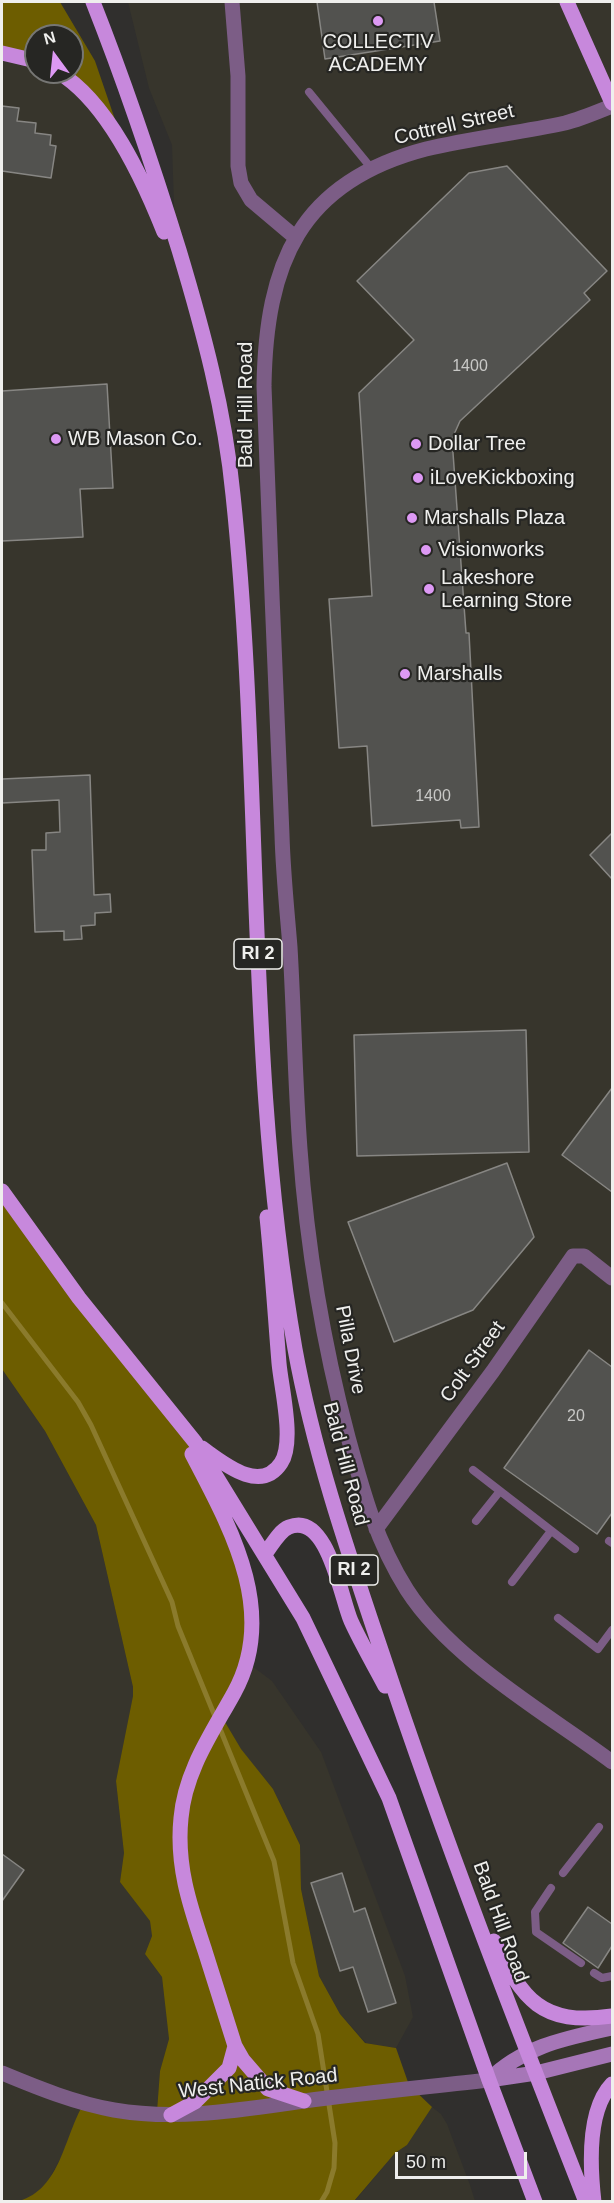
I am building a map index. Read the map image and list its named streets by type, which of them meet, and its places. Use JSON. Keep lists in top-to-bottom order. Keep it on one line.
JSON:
{"streets":{"main road":["Bald Hill Road","RI 2","West Natick Road"],"street":["Cottrell Street","Pilla Drive","Colt Street"]},"crossings":[["Cottrell Street","Bald Hill Road"],["Bald Hill Road","RI 2"],["Bald Hill Road","Pilla Drive"],["Bald Hill Road","West Natick Road"],["Pilla Drive","Colt Street"]],"places":["COLLECTIV ACADEMY","WB Mason Co.","Dollar Tree","iLoveKickboxing","Marshalls Plaza","Visionworks","Lakeshore Learning Store","Marshalls"],"house_numbers":["1400","1400","20"],"scale_bar":"50 m","north":"top"}
